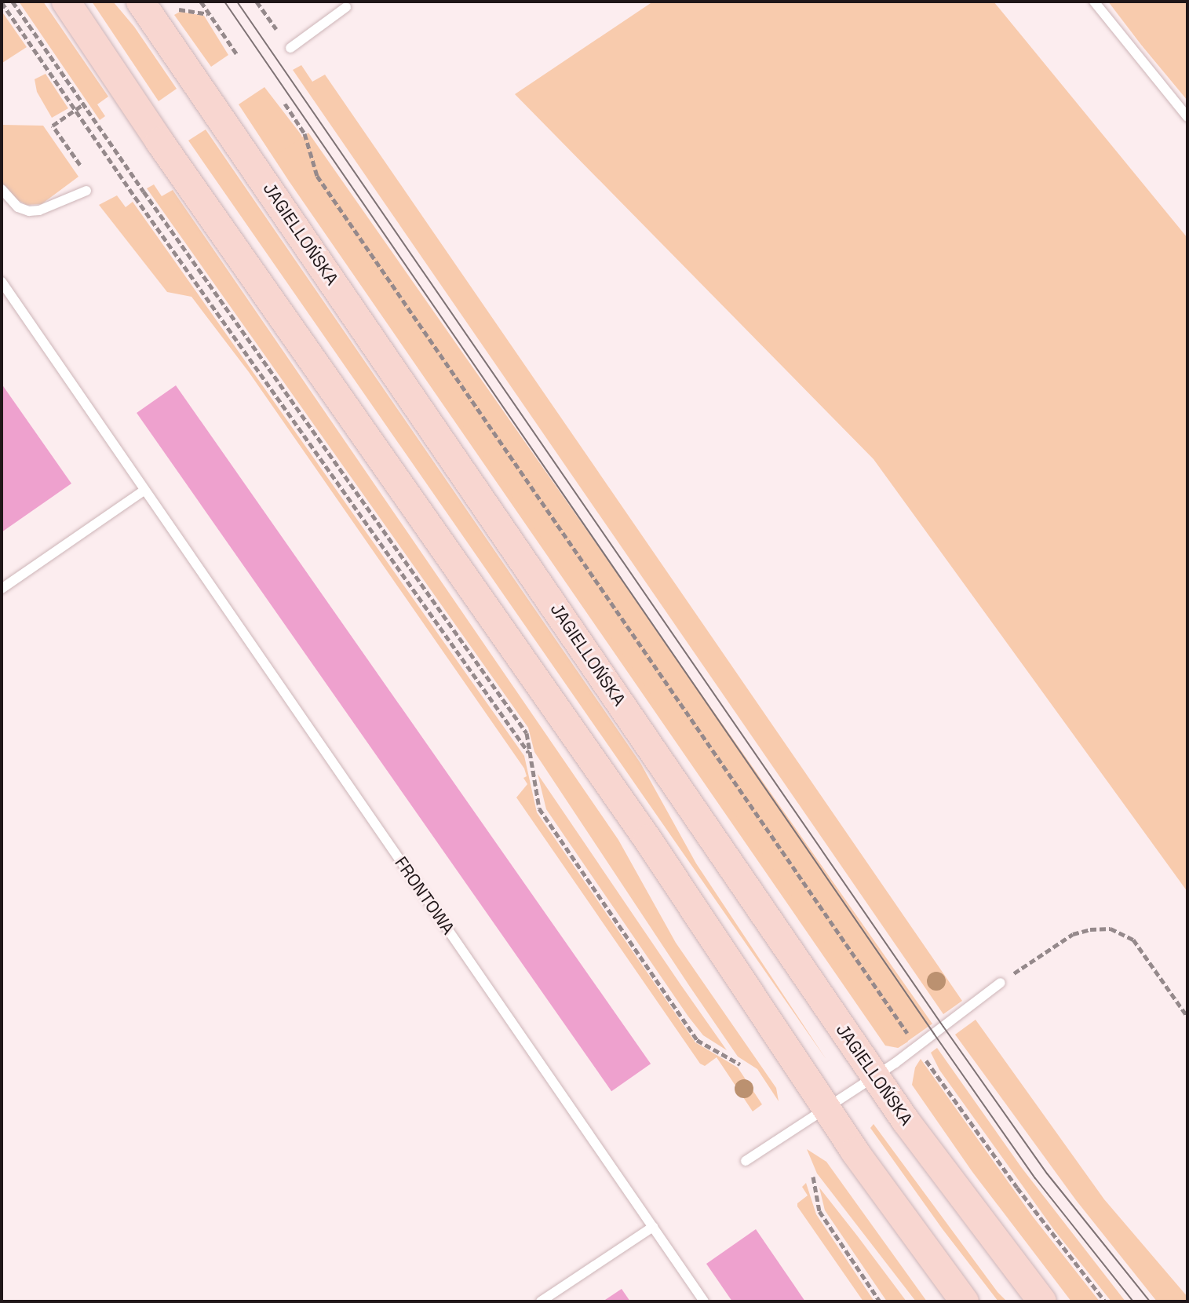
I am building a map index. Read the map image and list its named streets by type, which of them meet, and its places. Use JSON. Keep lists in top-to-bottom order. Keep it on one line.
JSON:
{"streets":{"main road":["JAGIELLOŃSKA"],"lane":["FRONTOWA"]}}
